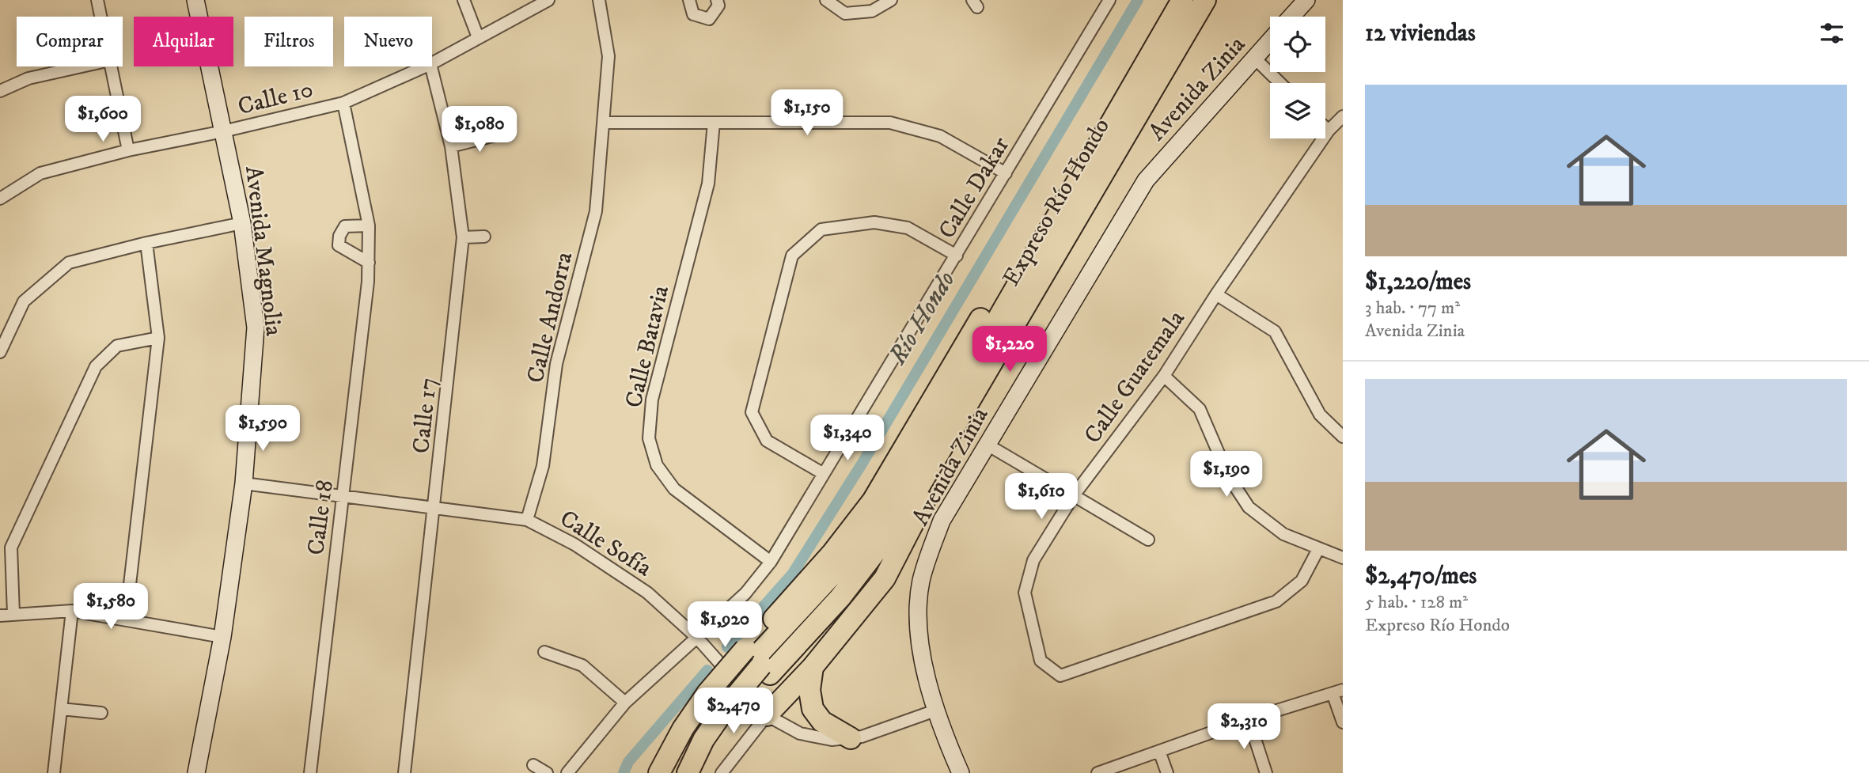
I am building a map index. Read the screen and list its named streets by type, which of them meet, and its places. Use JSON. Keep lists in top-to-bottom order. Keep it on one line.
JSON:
{"streets":{"highway":["Expreso Río Hondo"],"street":["Avenida Zinia","Calle 10","Calle Dakar","Avenida Magnolia","Calle Andorra","Calle Batavia","Calle Guatemala","Calle 17","Calle 18","Calle Sofía"]},"crossings":[["Avenida Zinia","Calle Sofía"],["Calle 10","Avenida Magnolia"],["Calle 10","Calle 18"],["Calle Dakar","Calle Batavia"],["Calle Dakar","Calle Sofía"],["Avenida Magnolia","Calle Sofía"],["Calle Andorra","Calle Sofía"],["Calle 17","Calle Sofía"],["Calle 18","Calle Sofía"]],"water":["Río Hondo"],"page":{"heading":"12 viviendas","chip":["Comprar","Alquilar","Filtros","Nuevo"],"list":[{"name":"$1,220/mes","note":"3 hab. · 77 m² · Avenida Zinia"},{"name":"$2,470/mes","note":"5 hab. · 128 m² · Expreso Río Hondo"}],"price":["$1,150","$1,600","$1,080","$1,220","$1,590","$1,340","$1,190","$1,610","$1,580","$1,920","$2,470","$2,310"]}}
